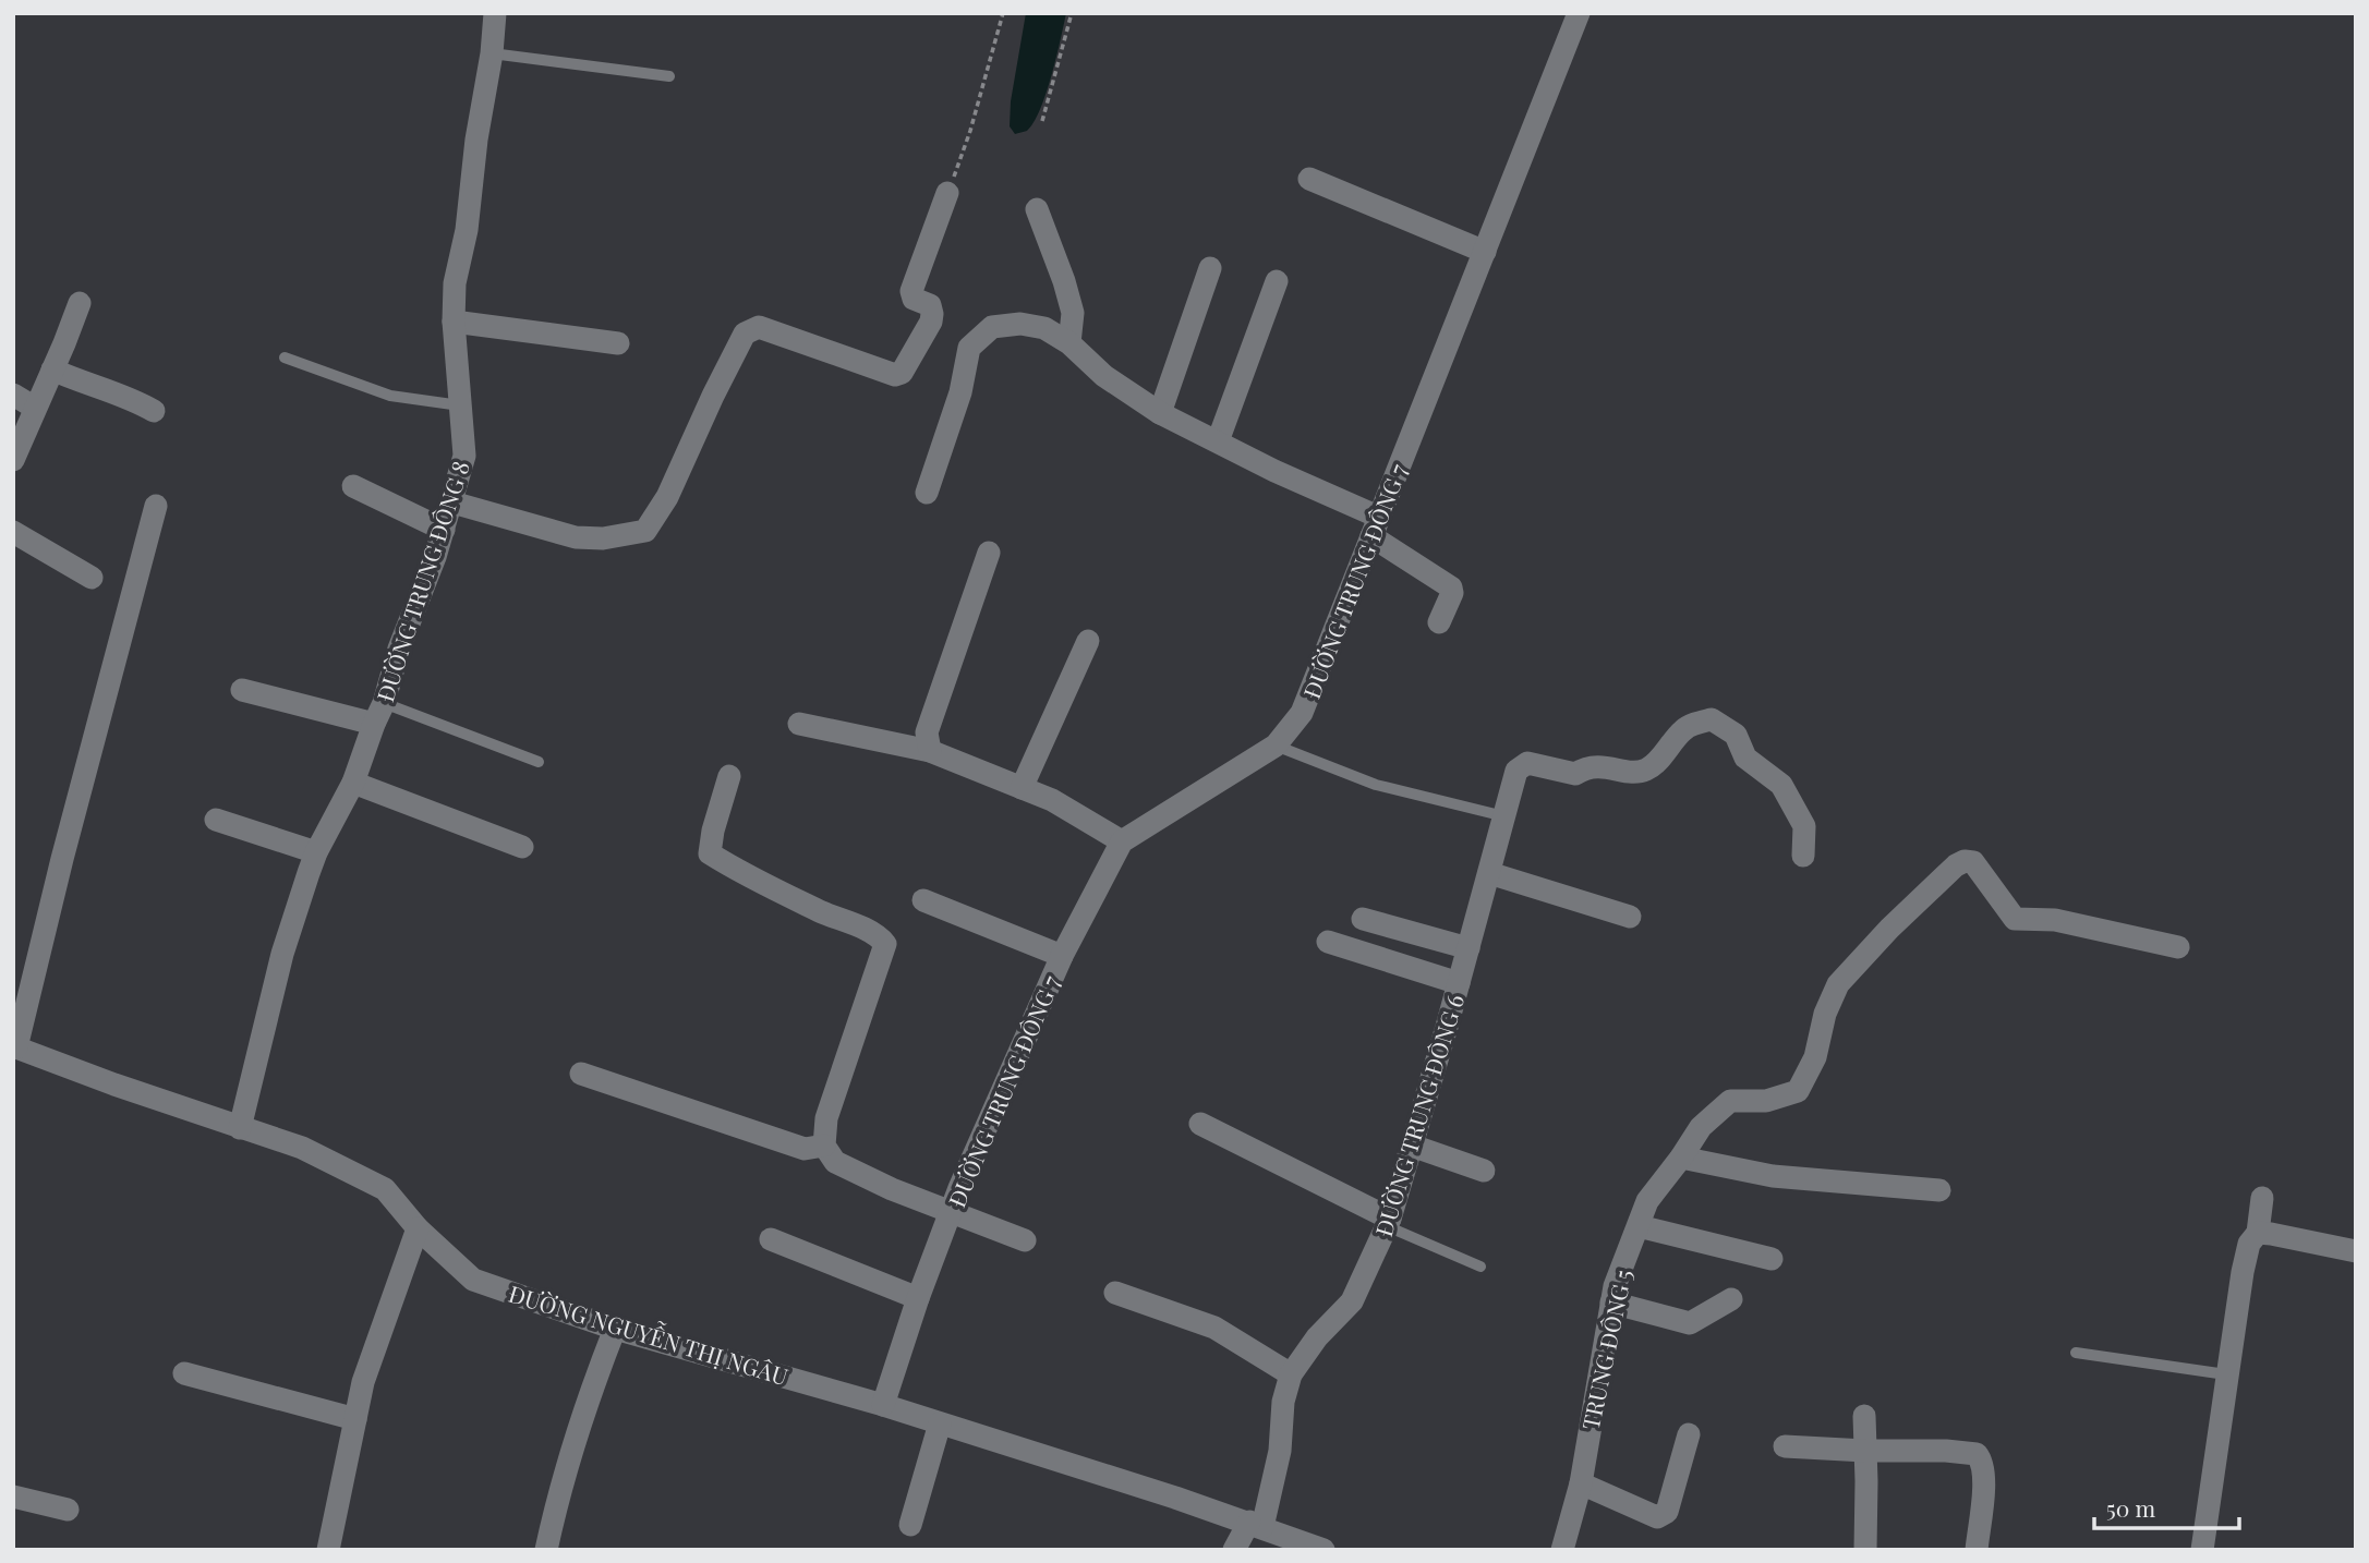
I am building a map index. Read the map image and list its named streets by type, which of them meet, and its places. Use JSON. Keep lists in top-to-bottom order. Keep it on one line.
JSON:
{"streets":{"street":["ĐƯỜNG TRUNG ĐÔNG 8","ĐƯỜNG TRUNG ĐÔNG 7","ĐƯỜNG TRUNG ĐÔNG 6","ĐƯỜNG NGUYỄN THỊ NGÂU","TRUNG ĐÔNG 5"]},"crossings":[["ĐƯỜNG TRUNG ĐÔNG 8","ĐƯỜNG NGUYỄN THỊ NGÂU"],["ĐƯỜNG TRUNG ĐÔNG 7","ĐƯỜNG NGUYỄN THỊ NGÂU"],["ĐƯỜNG TRUNG ĐÔNG 6","ĐƯỜNG NGUYỄN THỊ NGÂU"]],"scale_bar":"50 m"}
